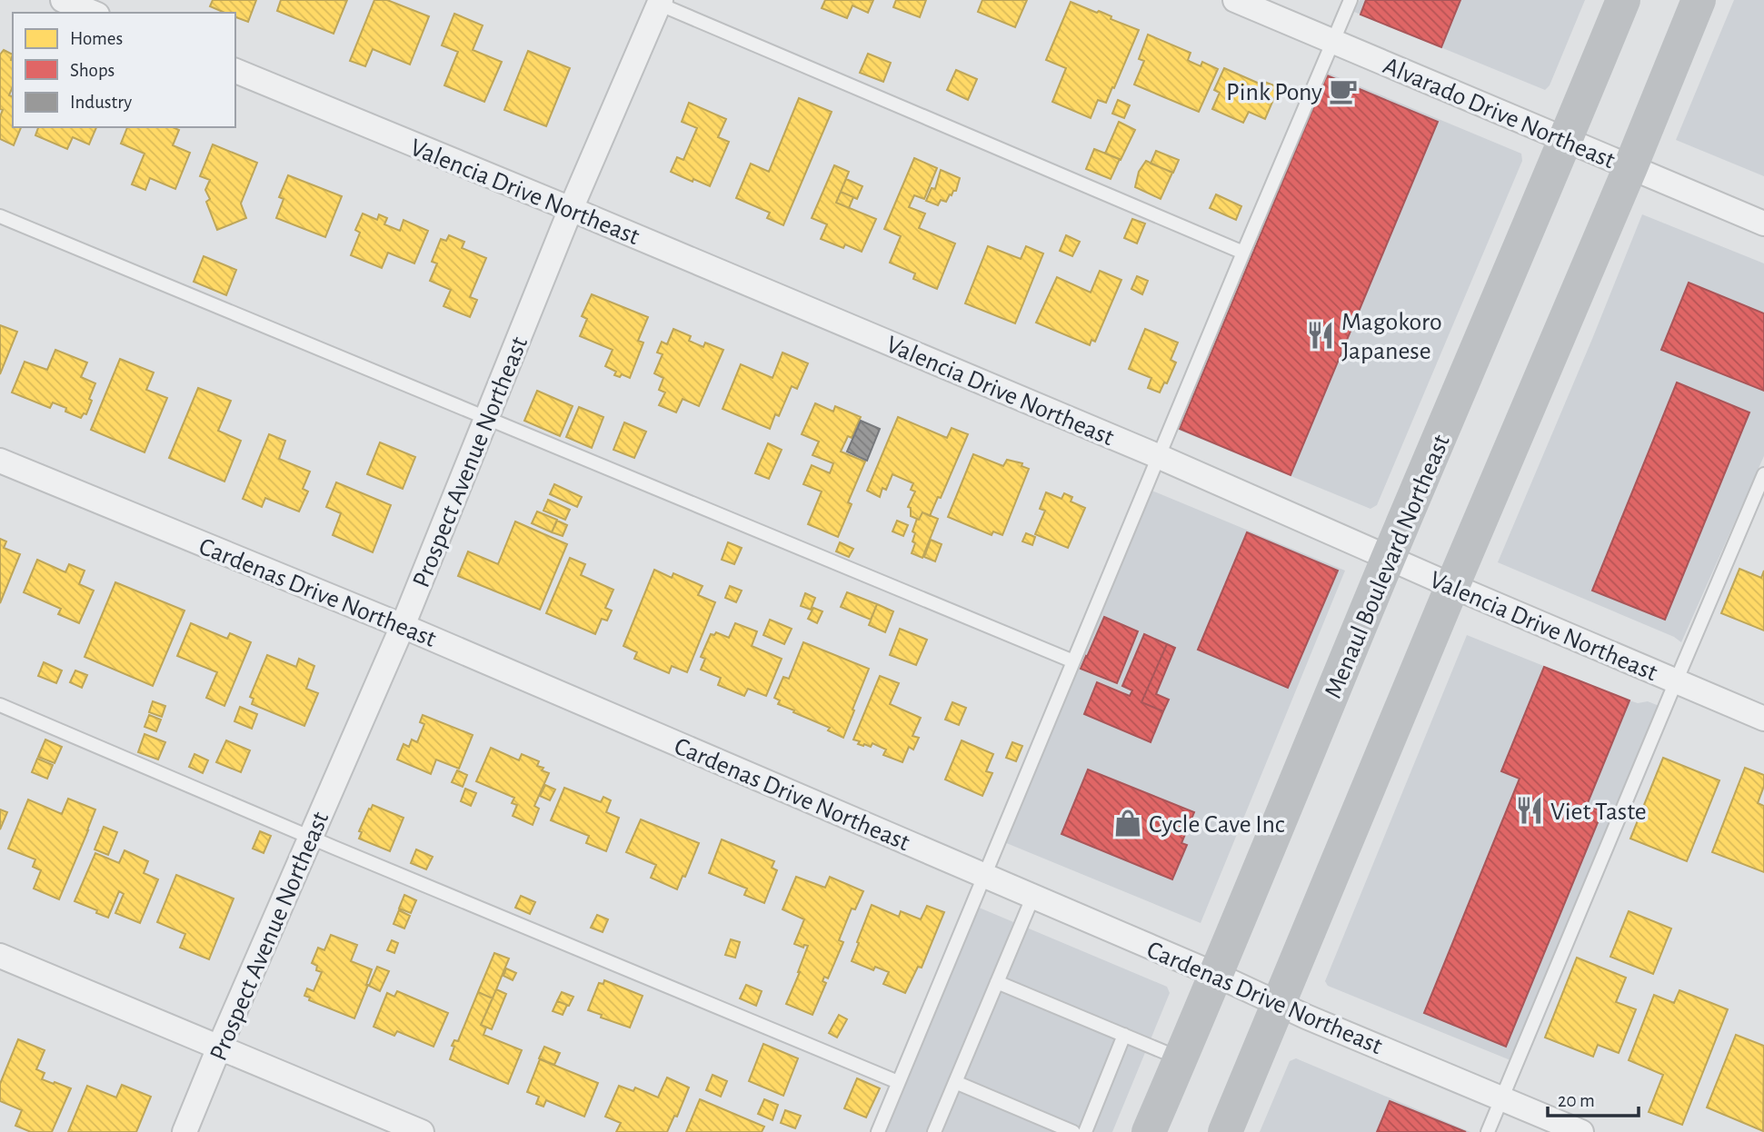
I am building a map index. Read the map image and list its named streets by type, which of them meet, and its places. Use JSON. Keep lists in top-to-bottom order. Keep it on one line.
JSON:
{"streets":{"main road":["Menaul Boulevard Northeast"],"street":["Alvarado Drive Northeast","Valencia Drive Northeast","Prospect Avenue Northeast","Cardenas Drive Northeast"]},"crossings":[["Alvarado Drive Northeast","Menaul Boulevard Northeast"],["Valencia Drive Northeast","Prospect Avenue Northeast"],["Valencia Drive Northeast","Menaul Boulevard Northeast"],["Prospect Avenue Northeast","Cardenas Drive Northeast"],["Menaul Boulevard Northeast","Cardenas Drive Northeast"]],"places":{"cafe":["Pink Pony"],"restaurant":["Magokoro Japanese","Viet Taste"],"shop":["Cycle Cave Inc"]},"legend":["Homes","Shops","Industry"],"scale_bar":"20 m"}
